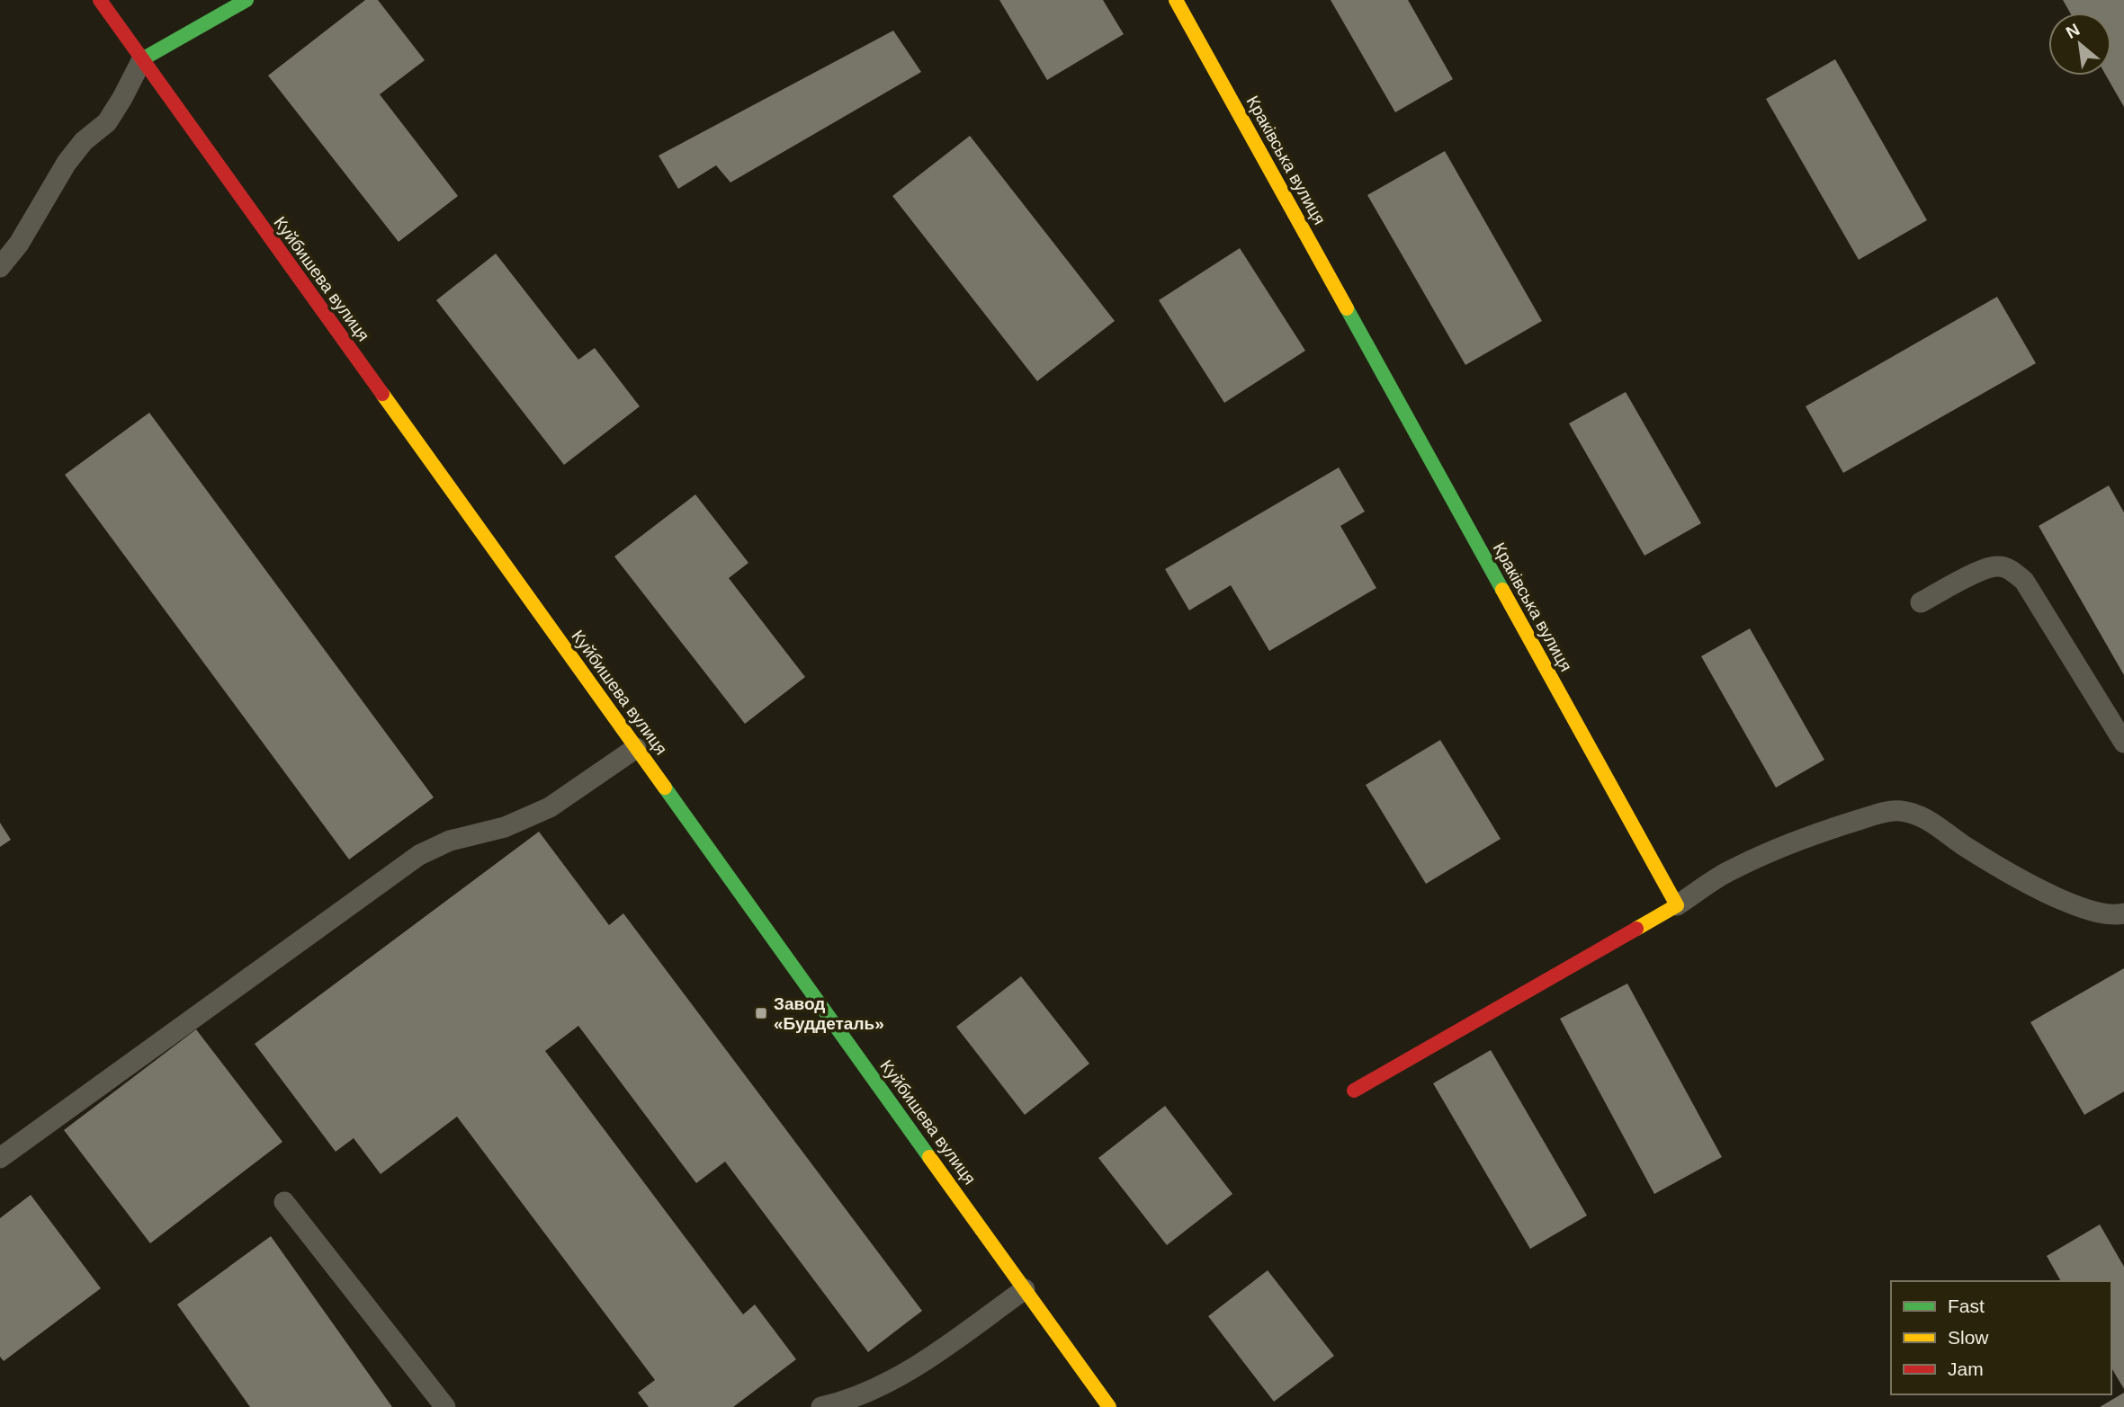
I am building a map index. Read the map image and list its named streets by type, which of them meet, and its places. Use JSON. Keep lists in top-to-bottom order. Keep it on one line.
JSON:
{"streets":{"main road":["Краківська вулиця","Куйбишева вулиця"]},"places":{"transit":["Завод «Буддеталь»"]},"legend":["Fast","Slow","Jam"],"north":"top left"}
